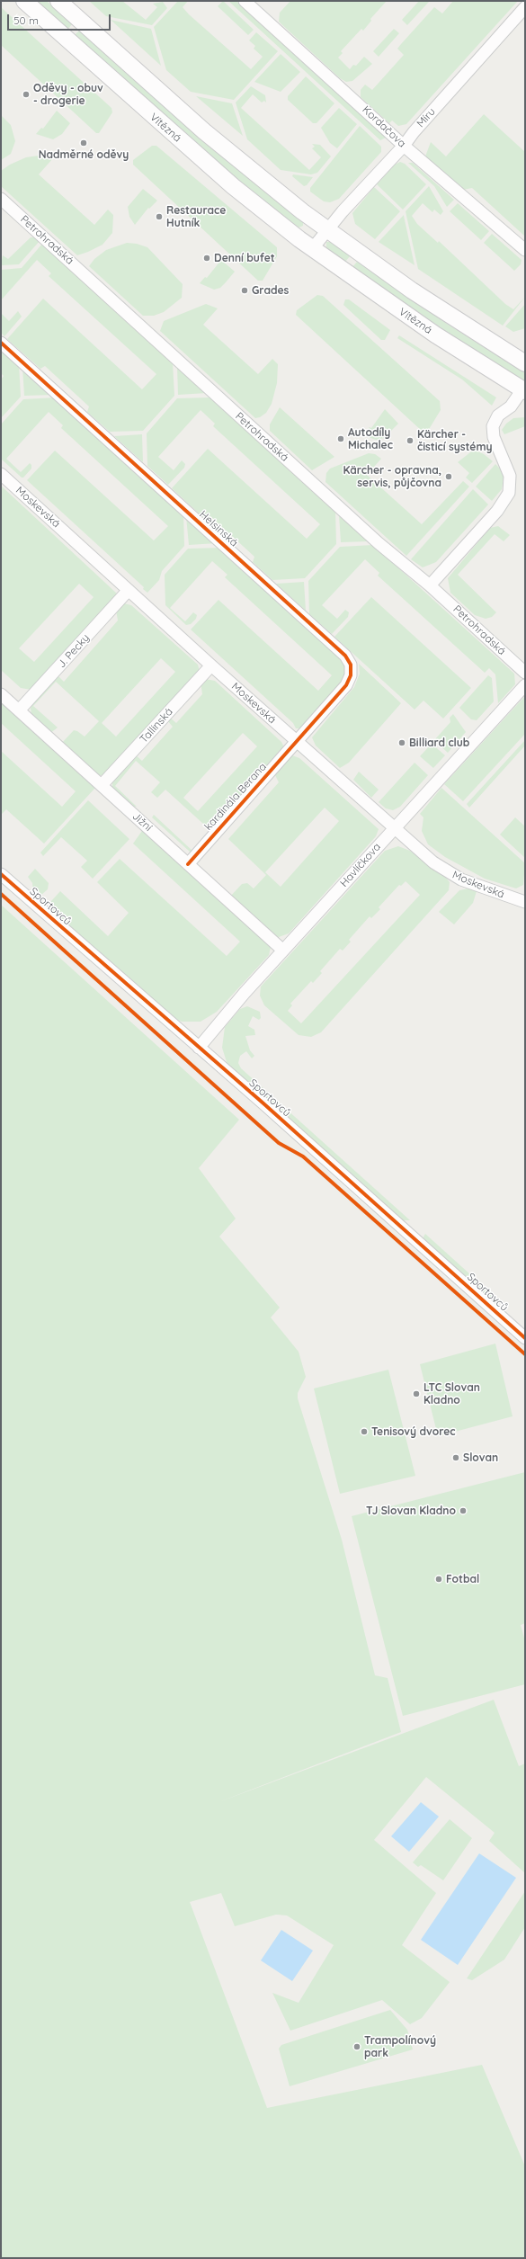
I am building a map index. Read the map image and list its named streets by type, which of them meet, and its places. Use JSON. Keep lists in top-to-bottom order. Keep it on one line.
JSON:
{"streets":{"main road":["Vítězná"],"street":["Míru","Kordačova","Petrohradská","Moskevská","Helsinská","J. Pecky","Tallinská","kardinála Berana","Jižní","Havlíčkova","Sportovců"]},"crossings":[["Míru","Kordačova"],["Míru","Vítězná"],["Vítězná","Petrohradská"],["Moskevská","Helsinská"],["Moskevská","J. Pecky"],["Moskevská","Tallinská"],["Moskevská","kardinála Berana"],["Moskevská","Havlíčkova"],["Helsinská","kardinála Berana"],["J. Pecky","Jižní"],["Tallinská","Jižní"],["kardinála Berana","Jižní"],["Jižní","Havlíčkova"],["Havlíčkova","Sportovců"]],"places":["Oděvy - obuv - drogerie","Nadměrné oděvy","Restaurace Hutník","Denní bufet","Grades","Autodíly Michalec","Kärcher - čisticí systémy","Kärcher - opravna, servis, půjčovna","Billiard club","LTC Slovan Kladno","Tenisový dvorec","Slovan","TJ Slovan Kladno","Fotbal","Trampolínový park"],"scale_bar":"50 m"}
